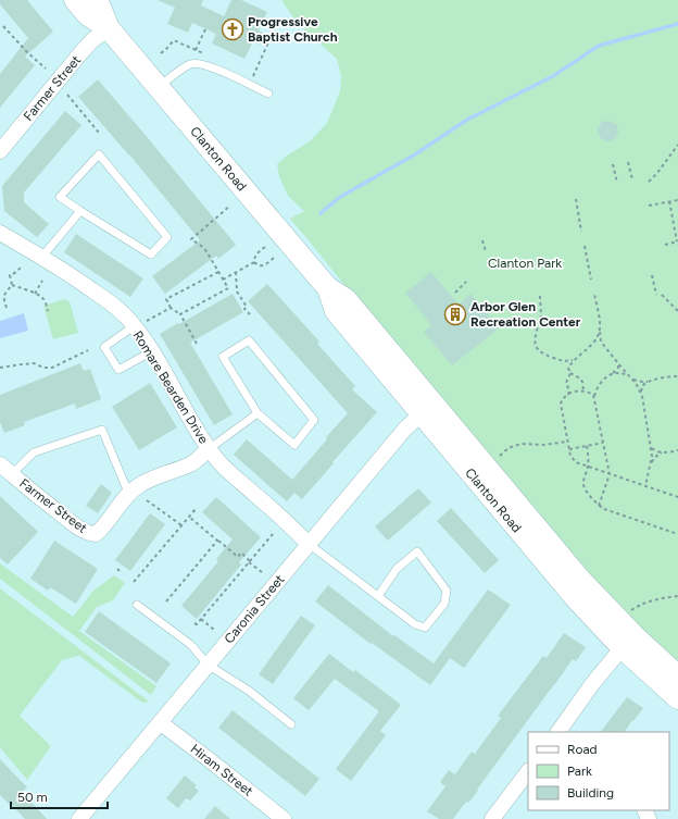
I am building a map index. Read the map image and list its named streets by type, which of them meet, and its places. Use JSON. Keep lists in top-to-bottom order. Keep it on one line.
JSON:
{"streets":{"main road":["Clanton Road"],"street":["Farmer Street","Romare Bearden Drive","Caronia Street","Hiram Street"]},"crossings":[["Farmer Street","Clanton Road"],["Farmer Street","Romare Bearden Drive"],["Clanton Road","Caronia Street"],["Romare Bearden Drive","Caronia Street"],["Caronia Street","Hiram Street"]],"parks":["Clanton Park"],"places":{"church":["Progressive Baptist Church"],"building":["Arbor Glen Recreation Center"]},"legend":["Road","Park","Building"],"scale_bar":"50 m"}
